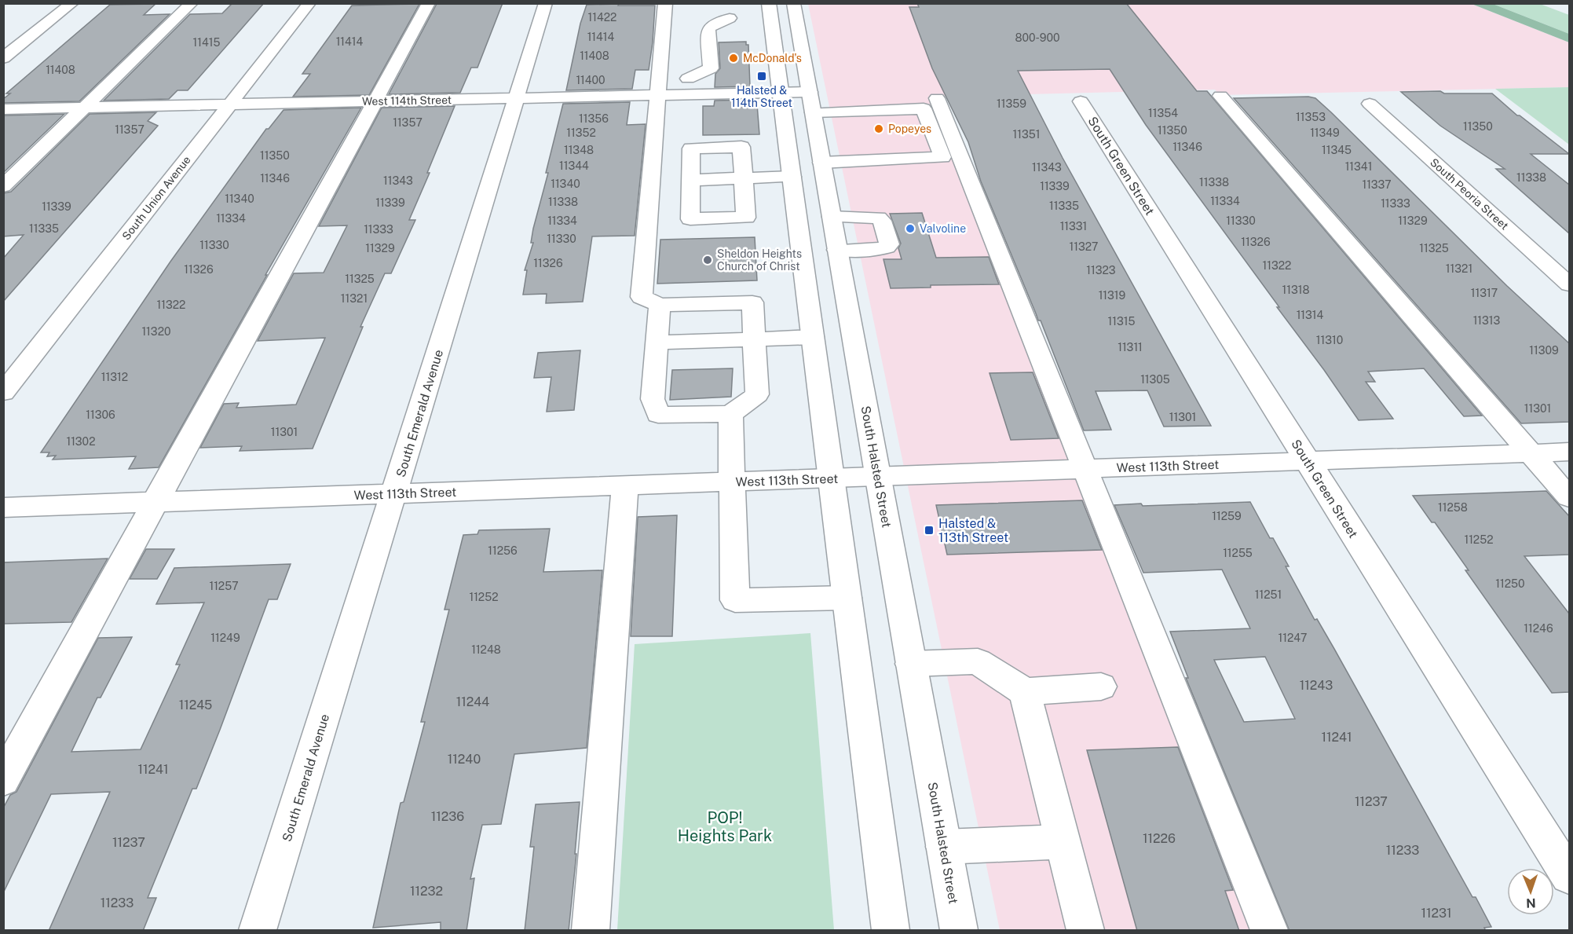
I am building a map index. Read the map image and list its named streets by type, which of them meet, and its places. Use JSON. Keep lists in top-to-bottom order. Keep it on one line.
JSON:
{"streets":{"street":["West 114th Street","South Green Street","South Peoria Street","South Union Avenue","South Emerald Avenue","West 113th Street","South Halsted Street"]},"crossings":[["West 114th Street","South Union Avenue"],["West 114th Street","South Emerald Avenue"],["West 114th Street","South Halsted Street"],["South Green Street","West 113th Street"],["South Emerald Avenue","West 113th Street"],["West 113th Street","South Halsted Street"]],"parks":["POP! Heights Park"],"places":{"other":["McDonald's","Popeyes","Valvoline","Sheldon Heights Church of Christ"],"transit":["Halsted & 114th Street","Halsted & 113th Street"]},"house_numbers":["11422","11414","800-900","11414","11415","11408","11408","11400","11359","11354","11353","11356","11357","11350","11357","11350","11352","11349","11351","11346","11348","11345","11350","11344","11341","11343","11338","11346","11343","11338","11340","11337","11339","11340","11334","11338","11339","11333","11335","11339","11334","11334","11330","11329","11331","11335","11333","11330","11326","11330","11327","11329","11325","11326","11322","11321","11326","11323","11325","11318","11317","11319","11321","11322","11314","11313","11315","11320","11310","11311","11309","11312","11305","11301","11306","11301","11301","11302","11258","11259","11252","11256","11255","11250","11257","11251","11252","11246","11249","11247","11248","11243","11244","11245","11241","11240","11241","11237","11236","11226","11237","11233","11232","11233","11231"],"north":"bottom"}
